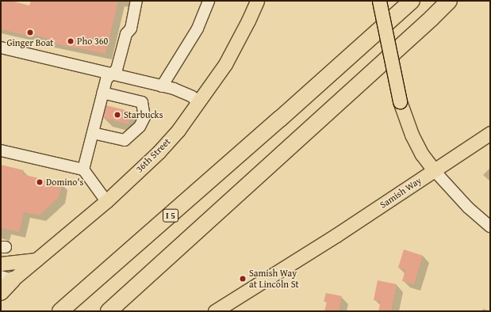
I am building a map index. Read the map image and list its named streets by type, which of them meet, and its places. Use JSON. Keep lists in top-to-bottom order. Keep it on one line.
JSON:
{"streets":{"highway":["I 5"],"main road":["36th Street","Samish Way"]},"places":["Ginger Boat","Pho 360","Starbucks","Domino's","Samish Way at Lincoln St"]}
